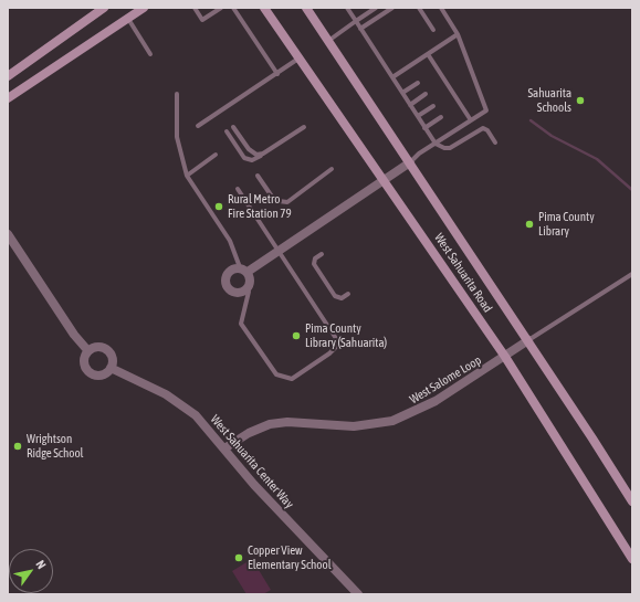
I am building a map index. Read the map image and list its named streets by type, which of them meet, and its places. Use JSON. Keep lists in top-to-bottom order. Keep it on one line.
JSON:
{"streets":{"main road":["West Sahuarita Road"],"street":["West Salome Loop","West Sahuarita Center Way"]},"crossings":[["West Sahuarita Road","West Salome Loop"],["West Salome Loop","West Sahuarita Center Way"]],"places":["Sahuarita Schools","Rural Metro Fire Station 79","Pima County Library","Pima County Library (Sahuarita)","Wrightson Ridge School","Copper View Elementary School"],"north":"top right"}
